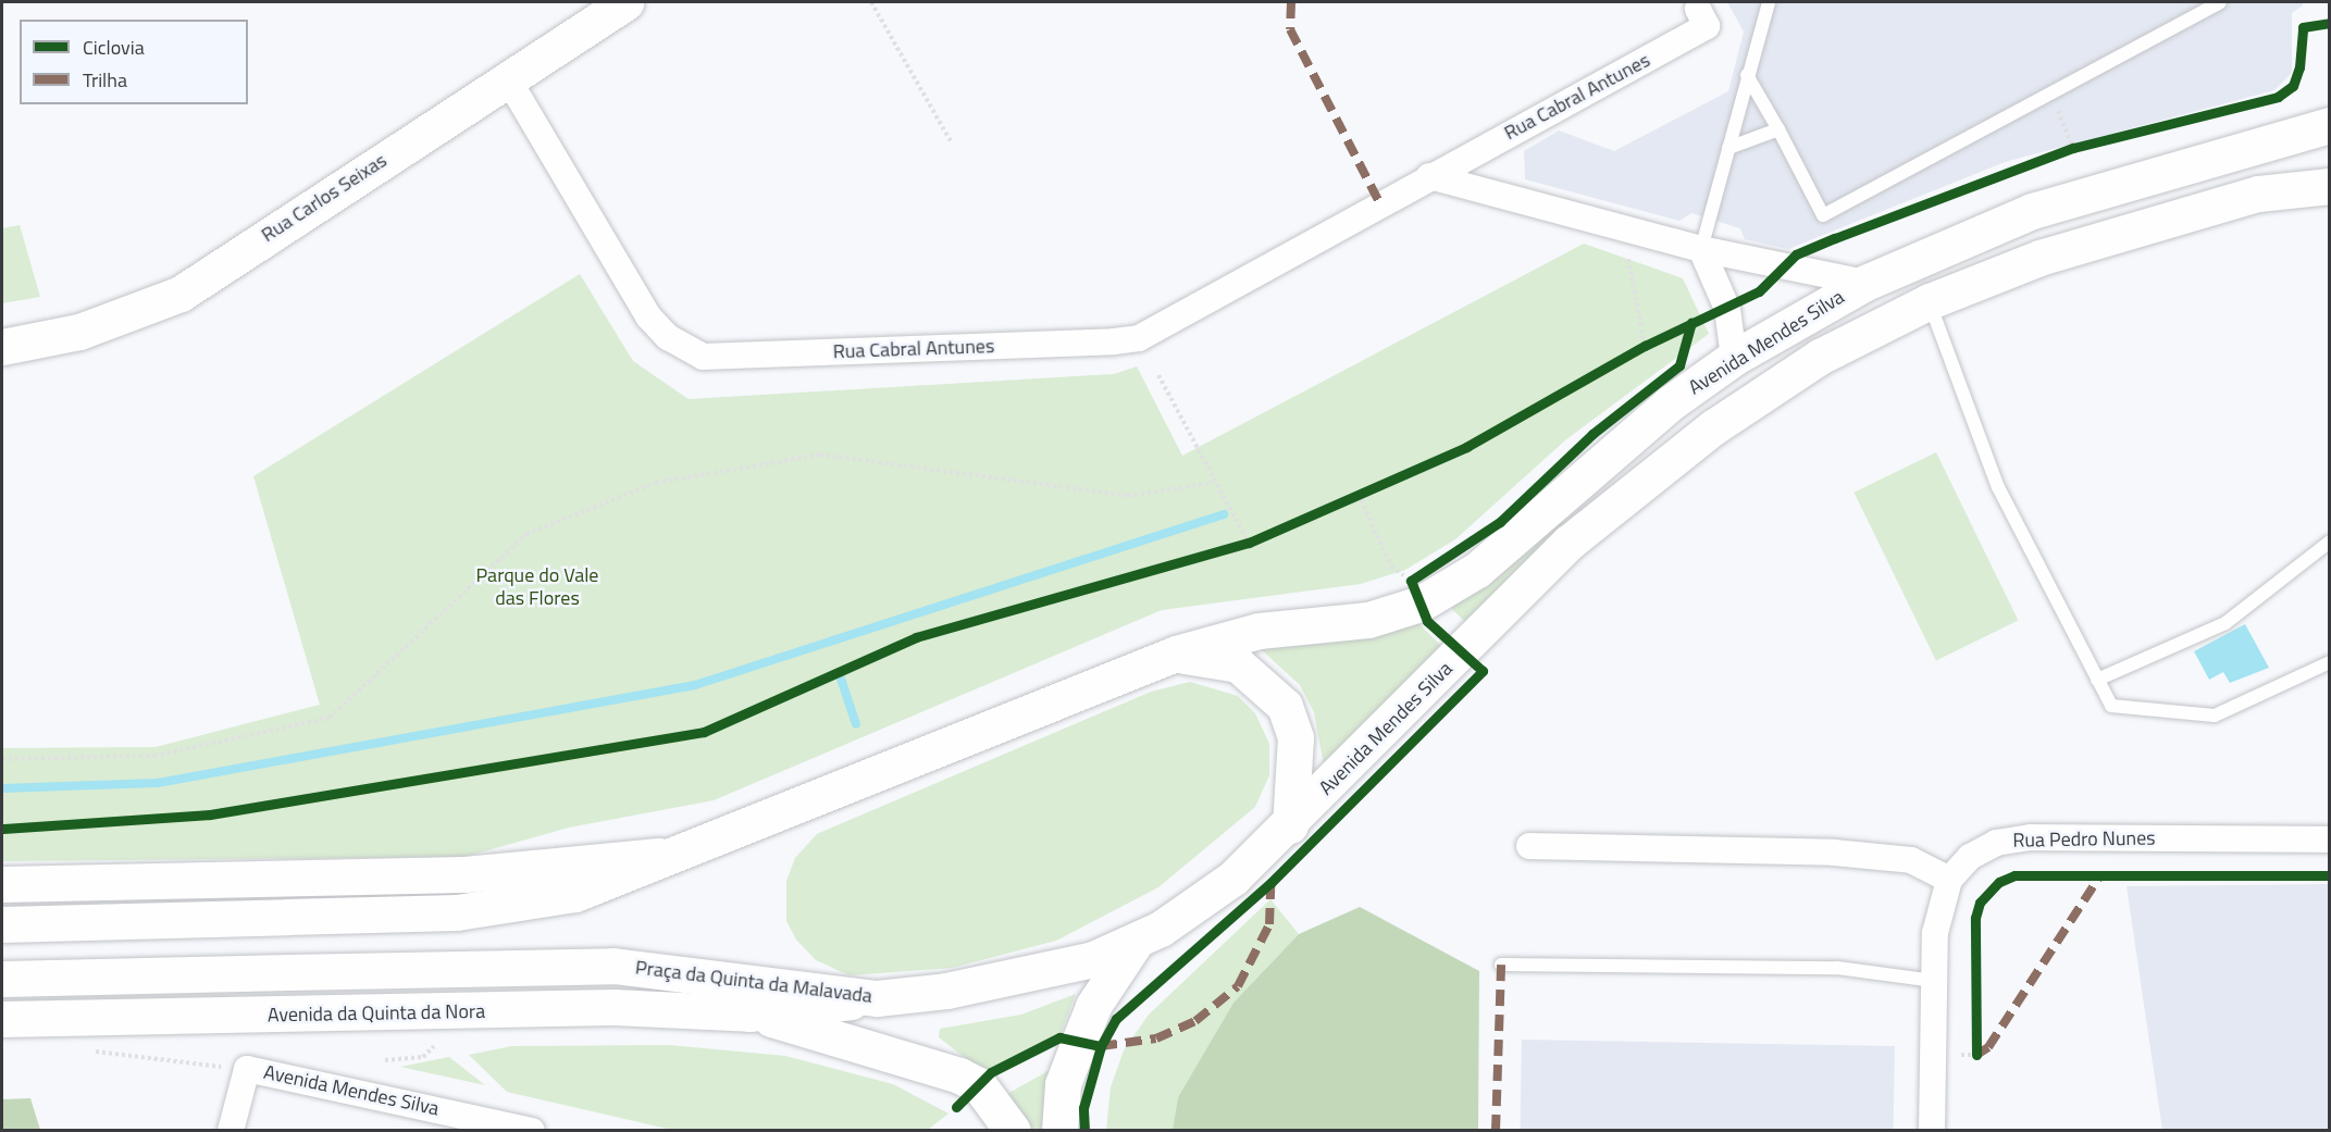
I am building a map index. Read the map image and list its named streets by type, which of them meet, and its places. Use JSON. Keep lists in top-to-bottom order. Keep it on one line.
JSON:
{"streets":{"main road":["Rua Carlos Seixas","Avenida Mendes Silva","Praça da Quinta da Malavada","Avenida da Quinta da Nora"],"street":["Rua Cabral Antunes","Rua Pedro Nunes"]},"crossings":[["Rua Cabral Antunes","Rua Carlos Seixas"],["Avenida Mendes Silva","Praça da Quinta da Malavada"]],"parks":["Parque do Vale das Flores"],"legend":["Ciclovia","Trilha"]}
